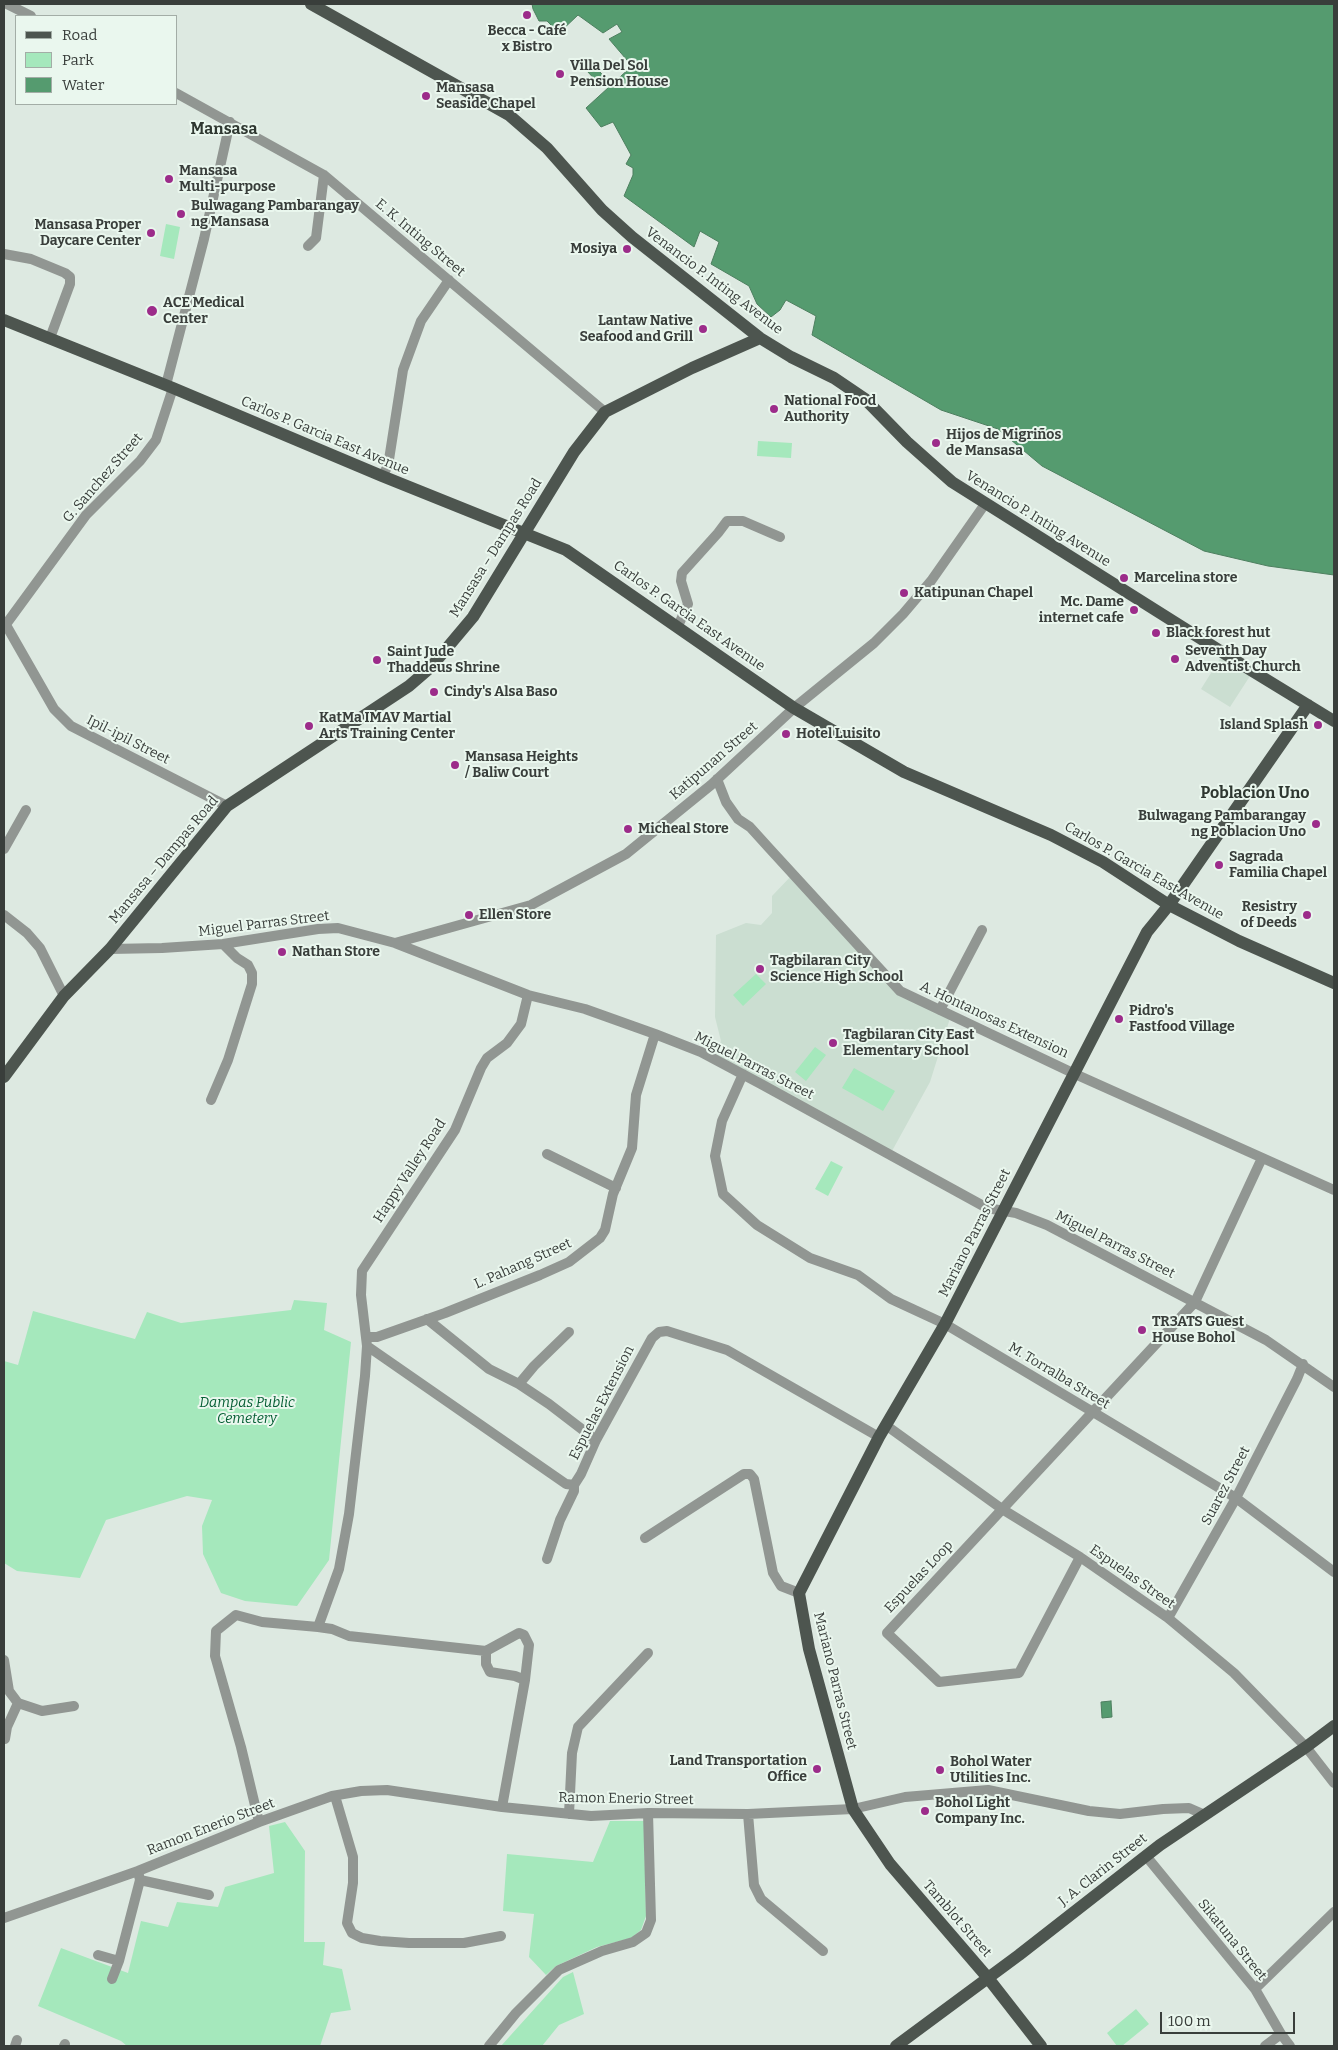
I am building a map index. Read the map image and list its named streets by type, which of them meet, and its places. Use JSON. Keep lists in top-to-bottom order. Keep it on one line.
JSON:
{"streets":{"main road":["Venancio P. Inting Avenue","Carlos P. Garcia East Avenue","Mansasa – Dampas Road","Mariano Parras Street","J. A. Clarin Street","Tamblot Street"],"street":["E. K. Inting Street","G. Sanchez Street","Ipil-ipil Street","Katipunan Street","Miguel Parras Street","A. Hontanosas Extension","Happy Valley Road","L. Pahang Street","M. Torralba Street","Espuelas Extension","Suarez Street","Espuelas Loop","Espuelas Street","Ramon Enerio Street","Sikatuna Street"]},"crossings":[["E. K. Inting Street","G. Sanchez Street"],["E. K. Inting Street","Mansasa – Dampas Road"],["Venancio P. Inting Avenue","Mansasa – Dampas Road"],["Venancio P. Inting Avenue","Katipunan Street"],["Venancio P. Inting Avenue","Mariano Parras Street"],["Carlos P. Garcia East Avenue","G. Sanchez Street"],["Carlos P. Garcia East Avenue","Mansasa – Dampas Road"],["Carlos P. Garcia East Avenue","Katipunan Street"],["Carlos P. Garcia East Avenue","Mariano Parras Street"],["G. Sanchez Street","Ipil-ipil Street"],["Mansasa – Dampas Road","Ipil-ipil Street"],["Mansasa – Dampas Road","Miguel Parras Street"],["Katipunan Street","Miguel Parras Street"],["Katipunan Street","A. Hontanosas Extension"],["Miguel Parras Street","Happy Valley Road"],["Miguel Parras Street","Mariano Parras Street"],["Miguel Parras Street","L. Pahang Street"],["Miguel Parras Street","M. Torralba Street"],["Miguel Parras Street","Suarez Street"],["A. Hontanosas Extension","Mariano Parras Street"],["Happy Valley Road","L. Pahang Street"],["Mariano Parras Street","M. Torralba Street"],["Mariano Parras Street","Espuelas Extension"],["Mariano Parras Street","Espuelas Street"],["Mariano Parras Street","Ramon Enerio Street"],["Mariano Parras Street","Tamblot Street"],["M. Torralba Street","Suarez Street"],["Espuelas Extension","Espuelas Street"],["Suarez Street","Espuelas Street"],["Espuelas Loop","Espuelas Street"],["Espuelas Street","J. A. Clarin Street"],["Ramon Enerio Street","J. A. Clarin Street"],["Ramon Enerio Street","Tamblot Street"],["J. A. Clarin Street","Tamblot Street"],["J. A. Clarin Street","Sikatuna Street"]],"districts":["Mansasa","Poblacion Uno"],"parks":["Dampas Public Cemetery"],"places":["Becca - Café x Bistro","Villa Del Sol Pension House","Mansasa Seaside Chapel","Mansasa Multi-purpose","Bulwagang Pambarangay ng Mansasa","Mansasa Proper Daycare Center","Mosiya","ACE Medical Center","Lantaw Native Seafood and Grill","National Food Authority","Hijos de Migriños de Mansasa","Marcelina store","Katipunan Chapel","Mc. Dame internet cafe","Black forest hut","Seventh Day Adventist Church","Saint Jude Thaddeus Shrine","Cindy's Alsa Baso","Island Splash","KatMa IMAV Martial Arts Training Center","Hotel Luisito","Mansasa Heights / Baliw Court","Bulwagang Pambarangay ng Poblacion Uno","Micheal Store","Sagrada Familia Chapel","Ellen Store","Resistry of Deeds","Nathan Store","Tagbilaran City Science High School","Pidro's Fastfood Village","Tagbilaran City East Elementary School","TR3ATS Guest House Bohol","Land Transportation Office","Bohol Water Utilities Inc.","Bohol Light Company Inc."],"legend":["Road","Park","Water"],"scale_bar":"100 m"}
